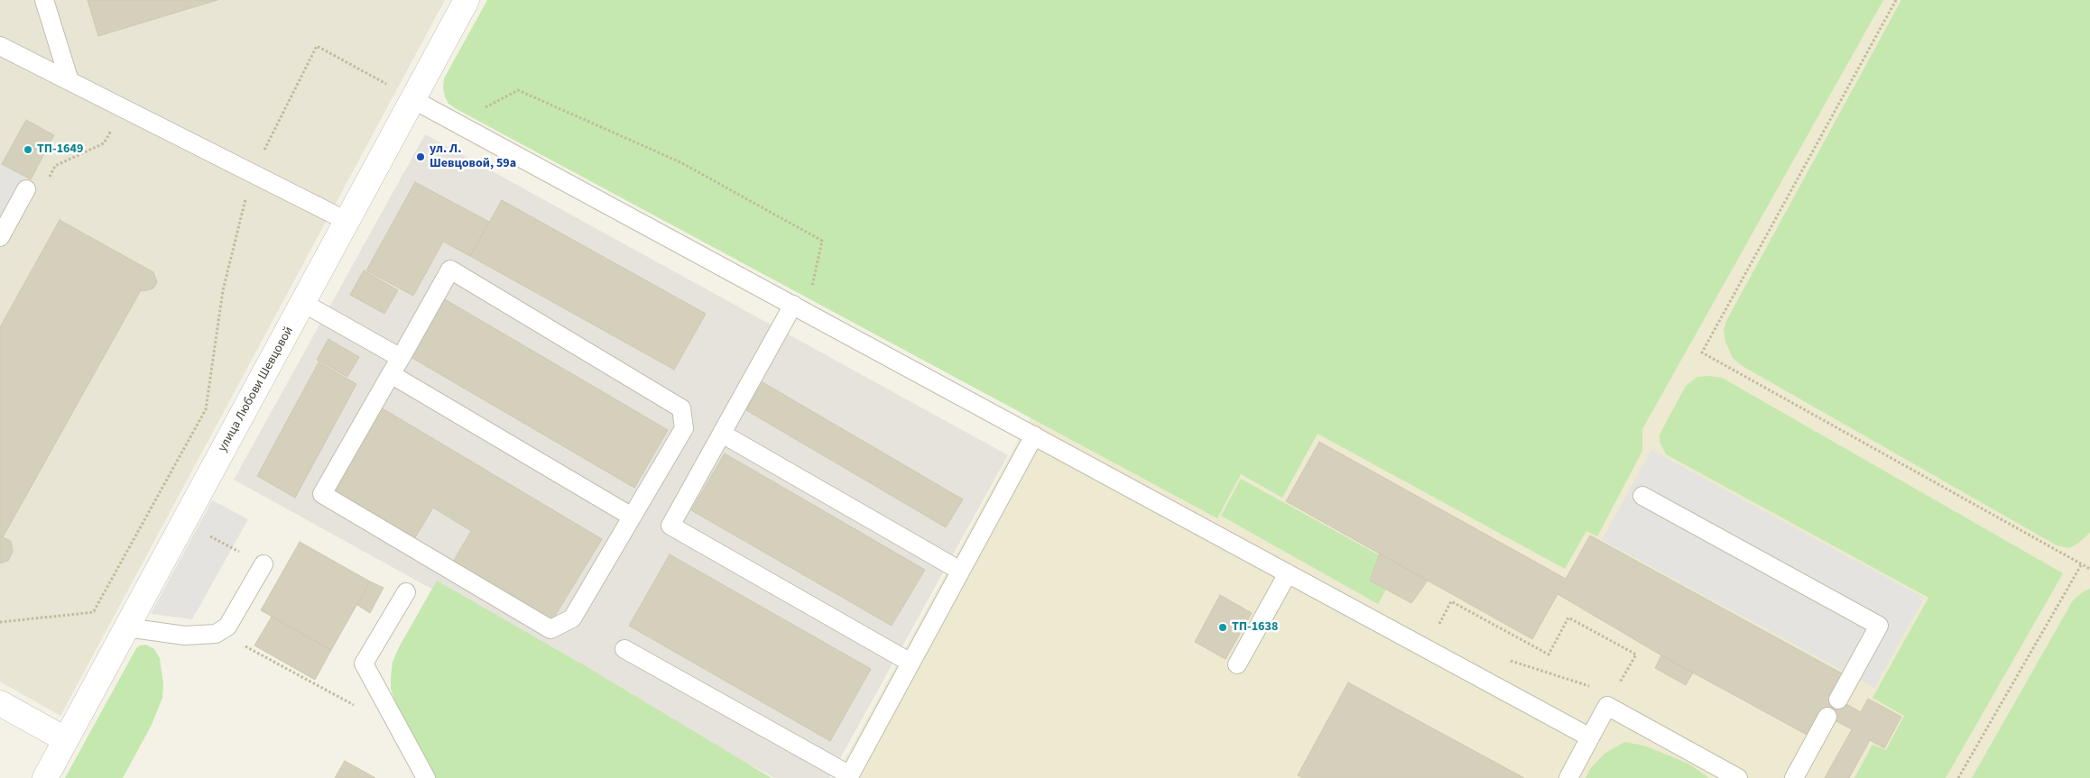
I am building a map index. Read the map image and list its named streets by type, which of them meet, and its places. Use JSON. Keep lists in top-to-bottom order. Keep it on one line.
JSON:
{"streets":{"street":["улица Любови Шевцовой"]},"places":["ТП-1649","ул. Л. Шевцовой, 59а","ТП-1638"]}
